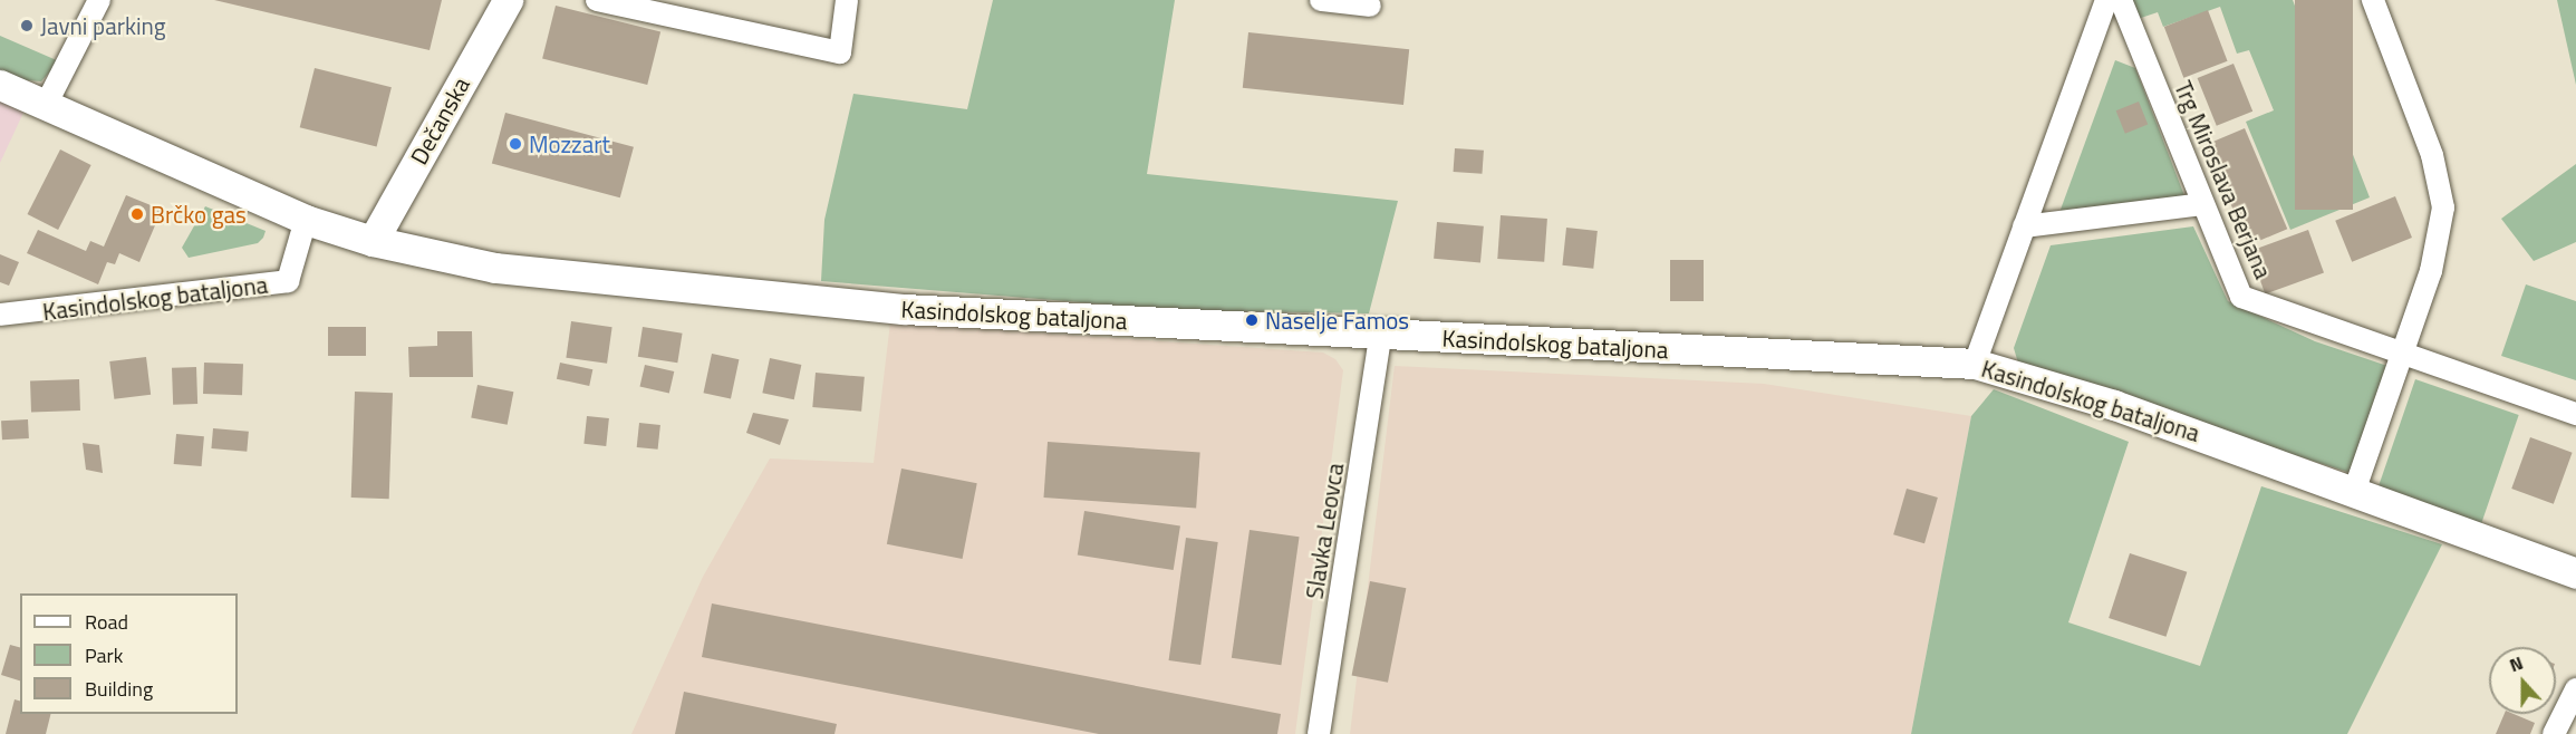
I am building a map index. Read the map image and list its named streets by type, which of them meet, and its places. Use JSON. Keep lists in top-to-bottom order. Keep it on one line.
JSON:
{"streets":{"street":["Dečanska","Trg Miroslava Berjana","Kasindolskog bataljona","Slavka Leovca"]},"crossings":[["Dečanska","Kasindolskog bataljona"],["Kasindolskog bataljona","Slavka Leovca"]],"places":["Javni parking","Mozzart","Brčko gas","Naselje Famos"],"legend":["Road","Park","Building"],"north":"top"}
